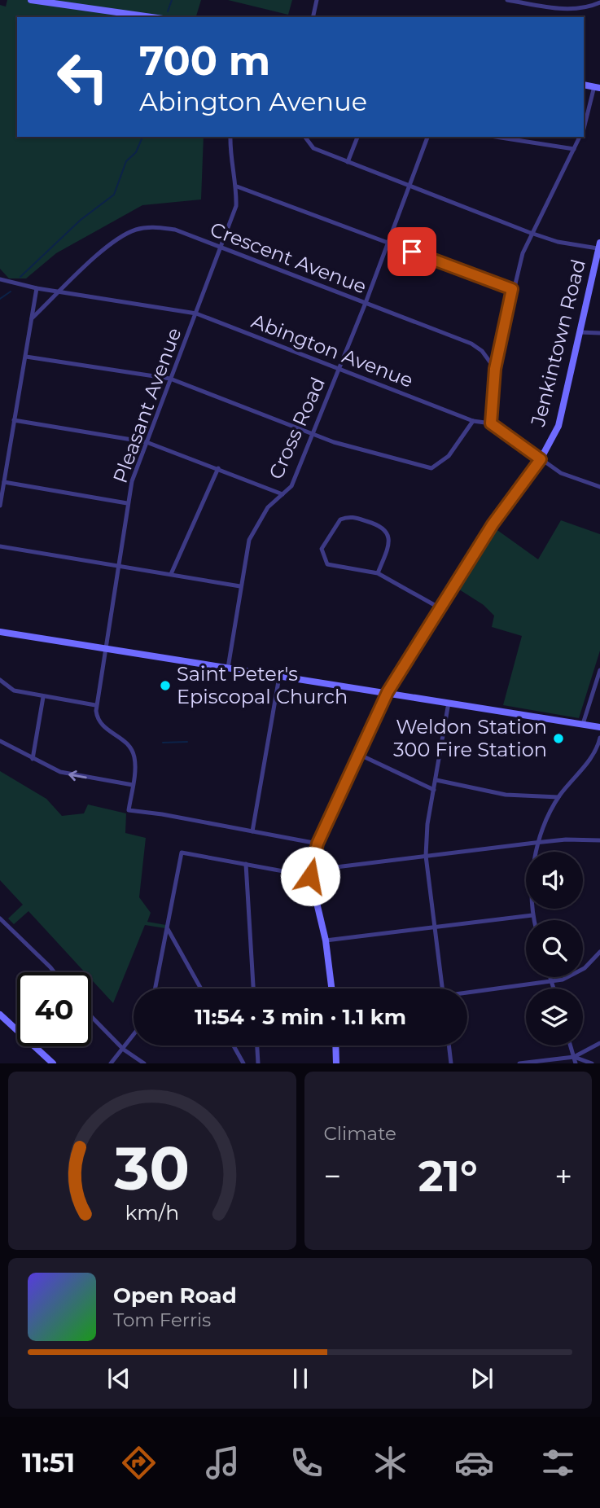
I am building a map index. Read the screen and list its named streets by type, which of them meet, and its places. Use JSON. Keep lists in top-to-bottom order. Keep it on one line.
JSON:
{"streets":{"street":["Crescent Avenue","Jenkintown Road","Abington Avenue","Pleasant Avenue","Cross Road"]},"crossings":[["Crescent Avenue","Abington Avenue"],["Crescent Avenue","Pleasant Avenue"],["Crescent Avenue","Cross Road"],["Jenkintown Road","Abington Avenue"],["Abington Avenue","Pleasant Avenue"],["Abington Avenue","Cross Road"]],"places":["Saint Peter's Episcopal Church","Weldon Station 300 Fire Station"],"page":{"turn":["700 m","Abington Avenue"],"limit":"40","trip":"11:54 · 3 min · 1.1 km","tile":"Climate","heat":["−","21°","+"],"song":["Open Road","Tom Ferris"],"tabs":"11:51","gauge":["30","km/h"]}}
